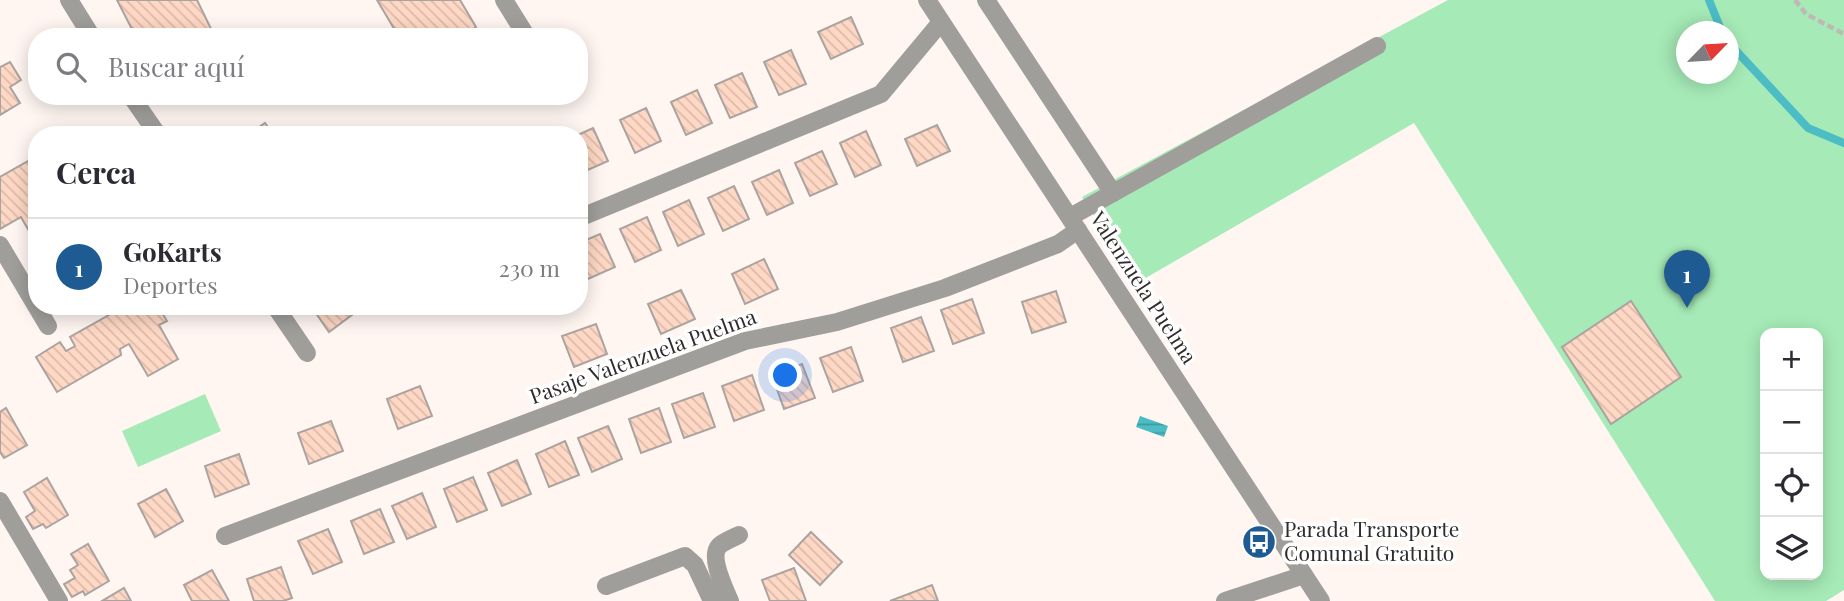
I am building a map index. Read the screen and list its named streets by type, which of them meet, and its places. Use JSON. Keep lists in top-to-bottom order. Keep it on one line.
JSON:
{"streets":{"street":["Valenzuela Puelma","Pasaje Valenzuela Puelma"]},"crossings":[["Valenzuela Puelma","Pasaje Valenzuela Puelma"]],"places":{"bus stop":["Parada Transporte Comunal Gratuito"]},"north":"top right","page":{"search":"Buscar aquí","heading":"Cerca","list":[{"mark":"1","name":"GoKarts","note":"Deportes","value":"230 m"}],"pins":"1","map_buttons":["+","−"]}}
